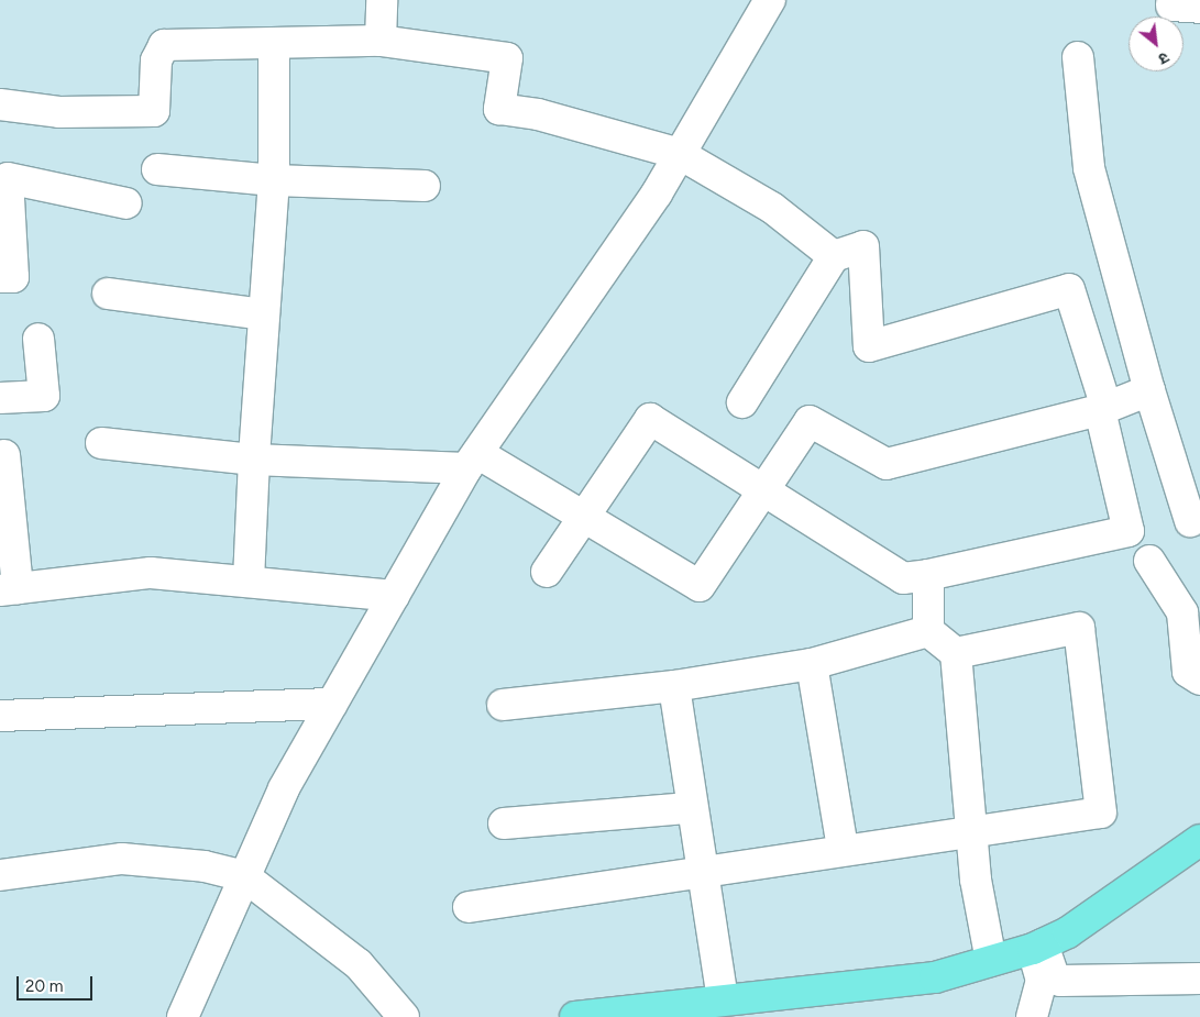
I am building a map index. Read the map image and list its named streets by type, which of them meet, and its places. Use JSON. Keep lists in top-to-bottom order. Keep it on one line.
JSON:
{"scale_bar":"20 m","north":"bottom right"}
